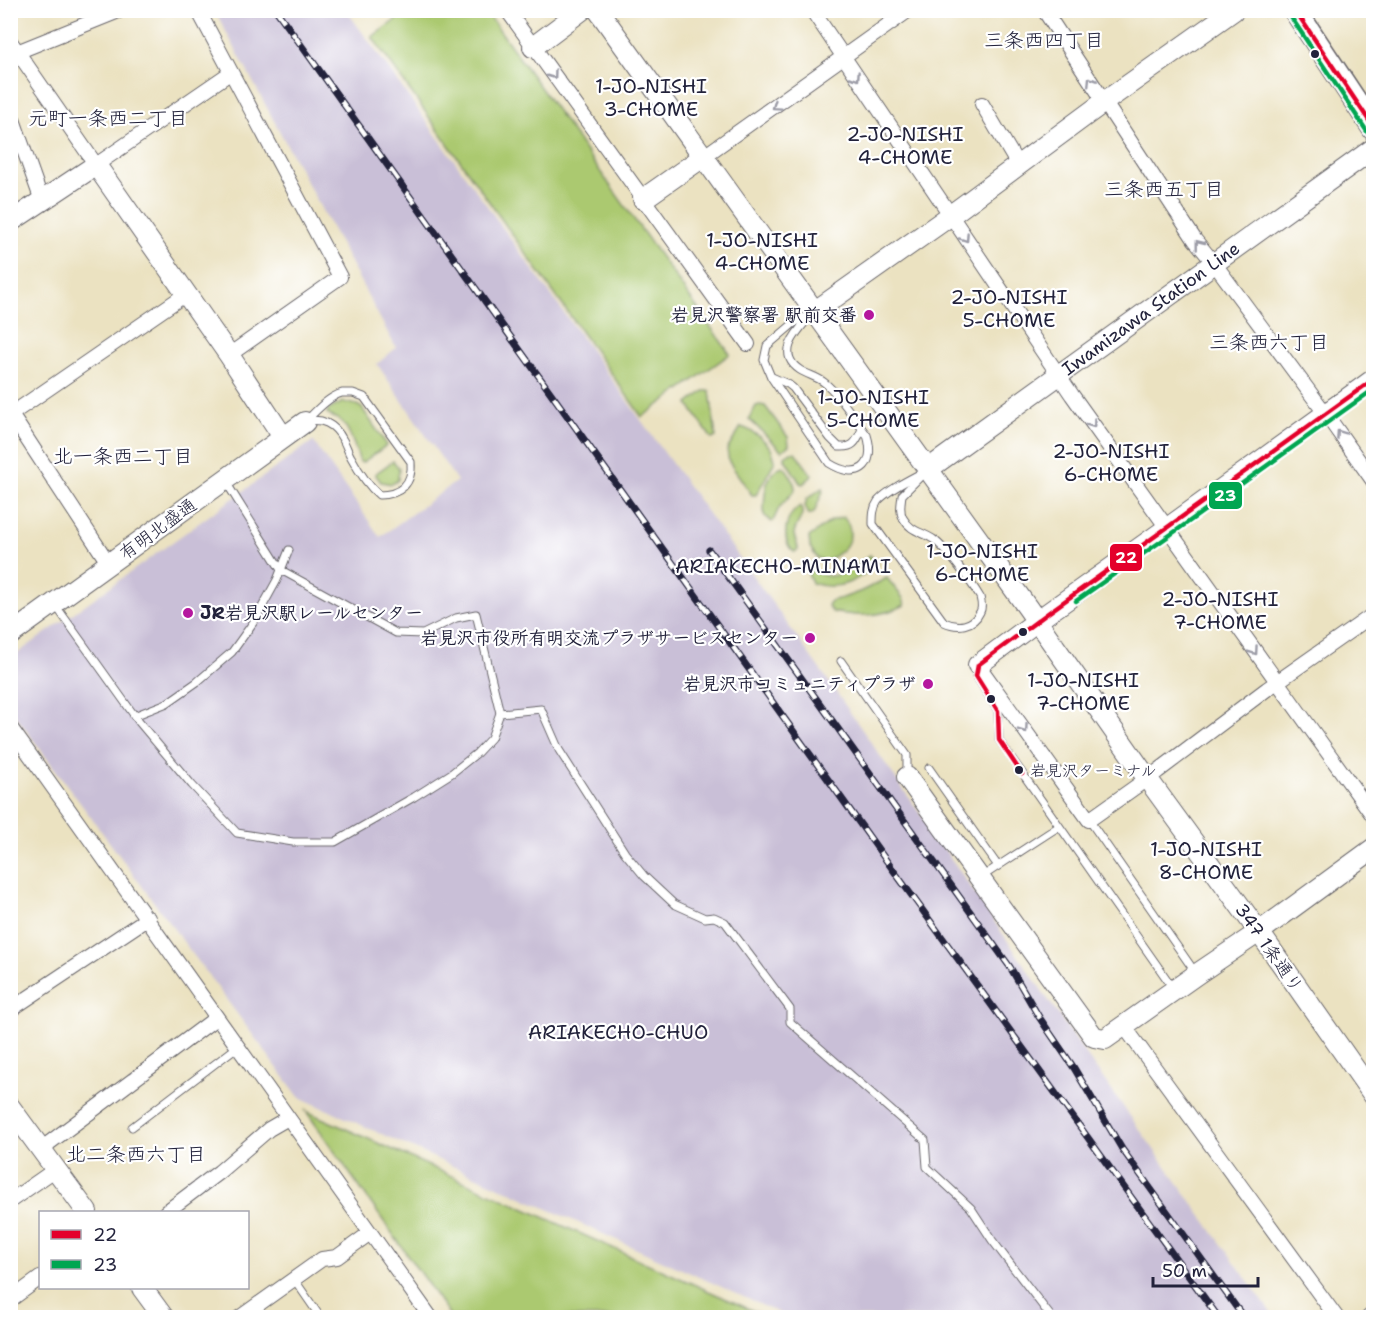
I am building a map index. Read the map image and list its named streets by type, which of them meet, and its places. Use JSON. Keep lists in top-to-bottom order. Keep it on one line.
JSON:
{"streets":{"street":["Iwamizawa Station Line","有明北盛通","347 1条通り"]},"crossings":[["Iwamizawa Station Line","347 1条通り"]],"districts":["三条西四丁目","1-JO-NISHI 3-CHOME","元町一条西二丁目","2-JO-NISHI 4-CHOME","三条西五丁目","1-JO-NISHI 4-CHOME","2-JO-NISHI 5-CHOME","三条西六丁目","1-JO-NISHI 5-CHOME","2-JO-NISHI 6-CHOME","北一条西二丁目","1-JO-NISHI 6-CHOME","ARIAKECHO-MINAMI","2-JO-NISHI 7-CHOME","1-JO-NISHI 7-CHOME","1-JO-NISHI 8-CHOME","ARIAKECHO-CHUO","北二条西六丁目"],"places":["岩見沢警察署 駅前交番","JR岩見沢駅レールセンター","岩見沢市役所有明交流プラザサービスセンター","岩見沢市コミュニティプラザ","岩見沢ターミナル"],"lines":["transit line 22","transit line 23"],"legend":["22","23"],"scale_bar":"50 m"}
